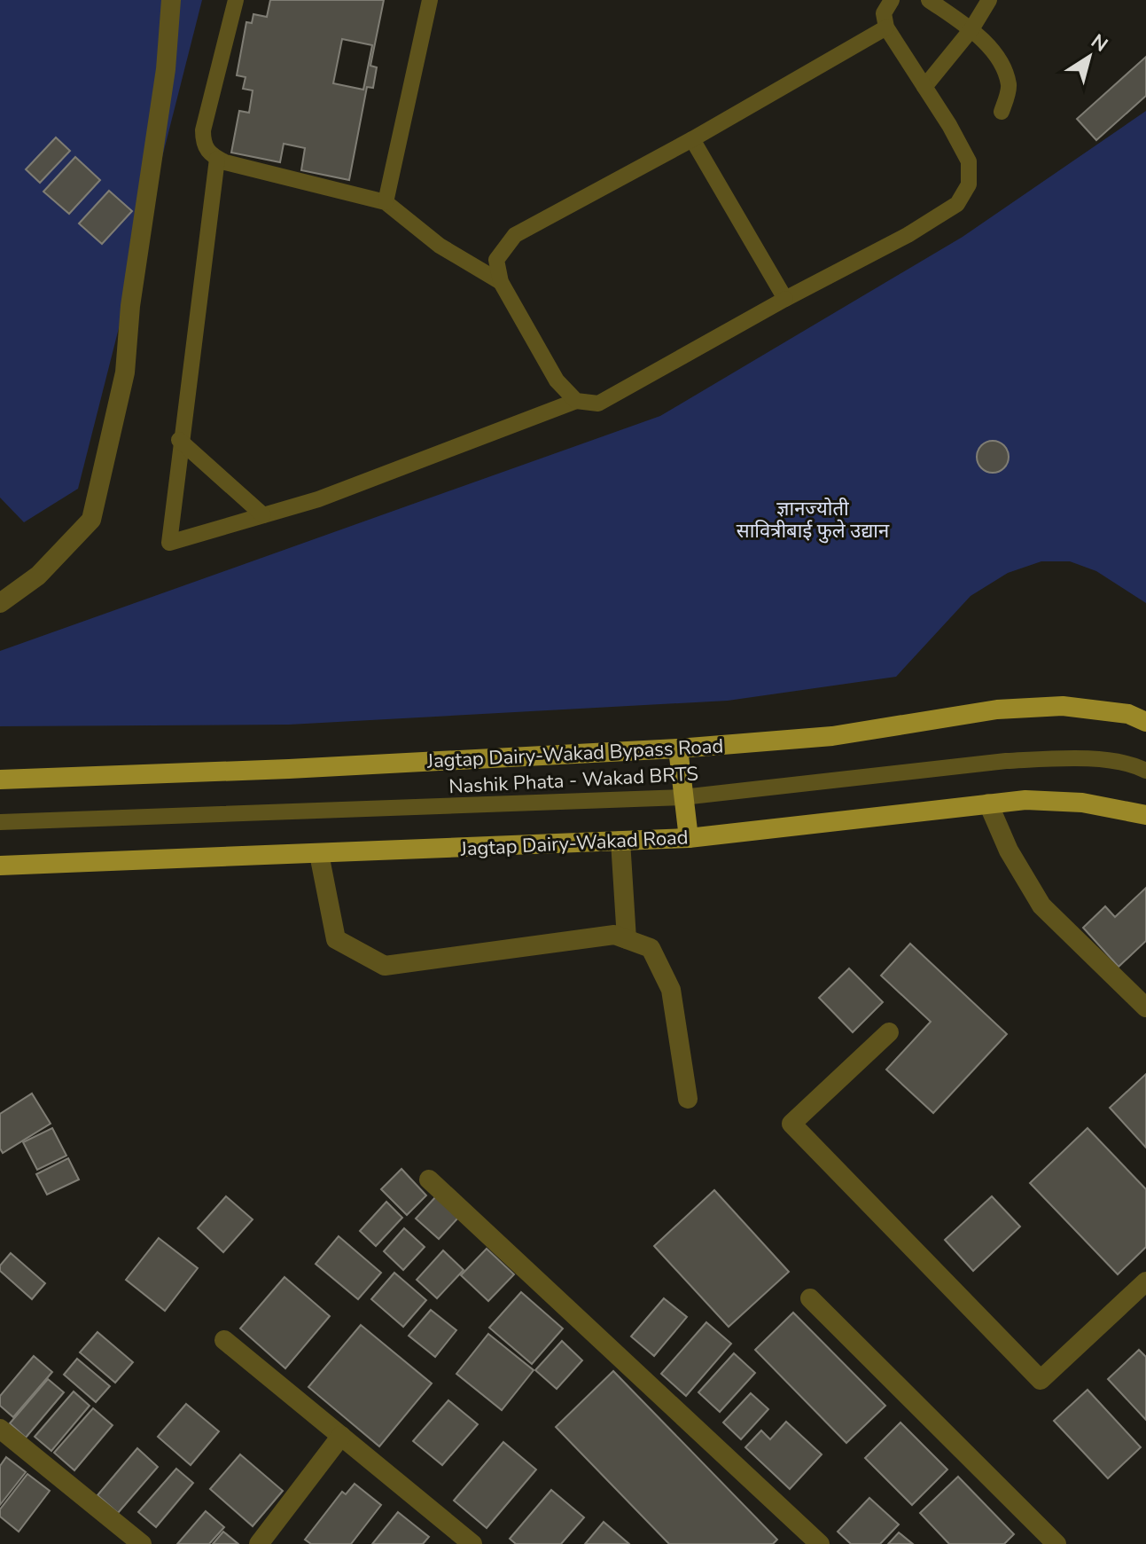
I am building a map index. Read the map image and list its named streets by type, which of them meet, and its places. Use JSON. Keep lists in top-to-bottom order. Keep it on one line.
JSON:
{"streets":{"main road":["Jagtap Dairy-Wakad Bypass Road","Jagtap Dairy-Wakad Road"],"lane":["Nashik Phata - Wakad BRTS"]},"parks":["ज्ञानज्योती सावित्रीबाई फुले उद्यान"],"north":"top right"}
